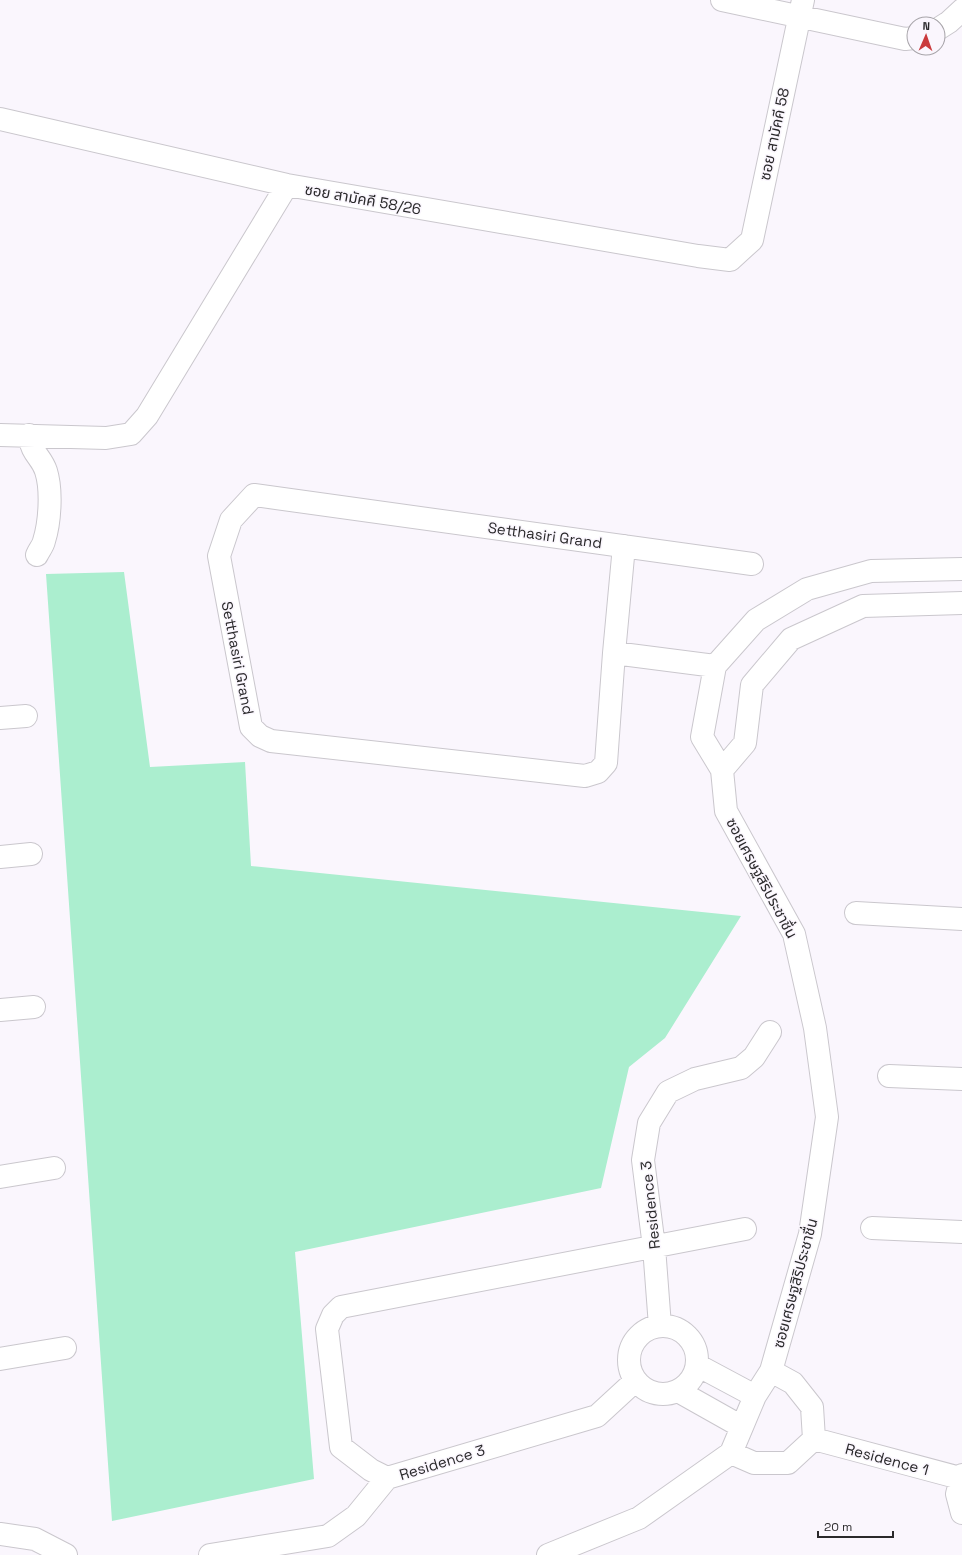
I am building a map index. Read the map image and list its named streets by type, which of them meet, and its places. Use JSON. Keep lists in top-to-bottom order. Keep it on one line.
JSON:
{"streets":{"street":["ซอย สามัคคี 58","ซอย สามัคคี 58/26","Setthasiri Grand","ซอยเศรษฐสิริประชาชื่น","Residence 3","Residence 1"]},"crossings":[["ซอย สามัคคี 58","ซอย สามัคคี 58/26"]],"scale_bar":"20 m","north":"top"}
